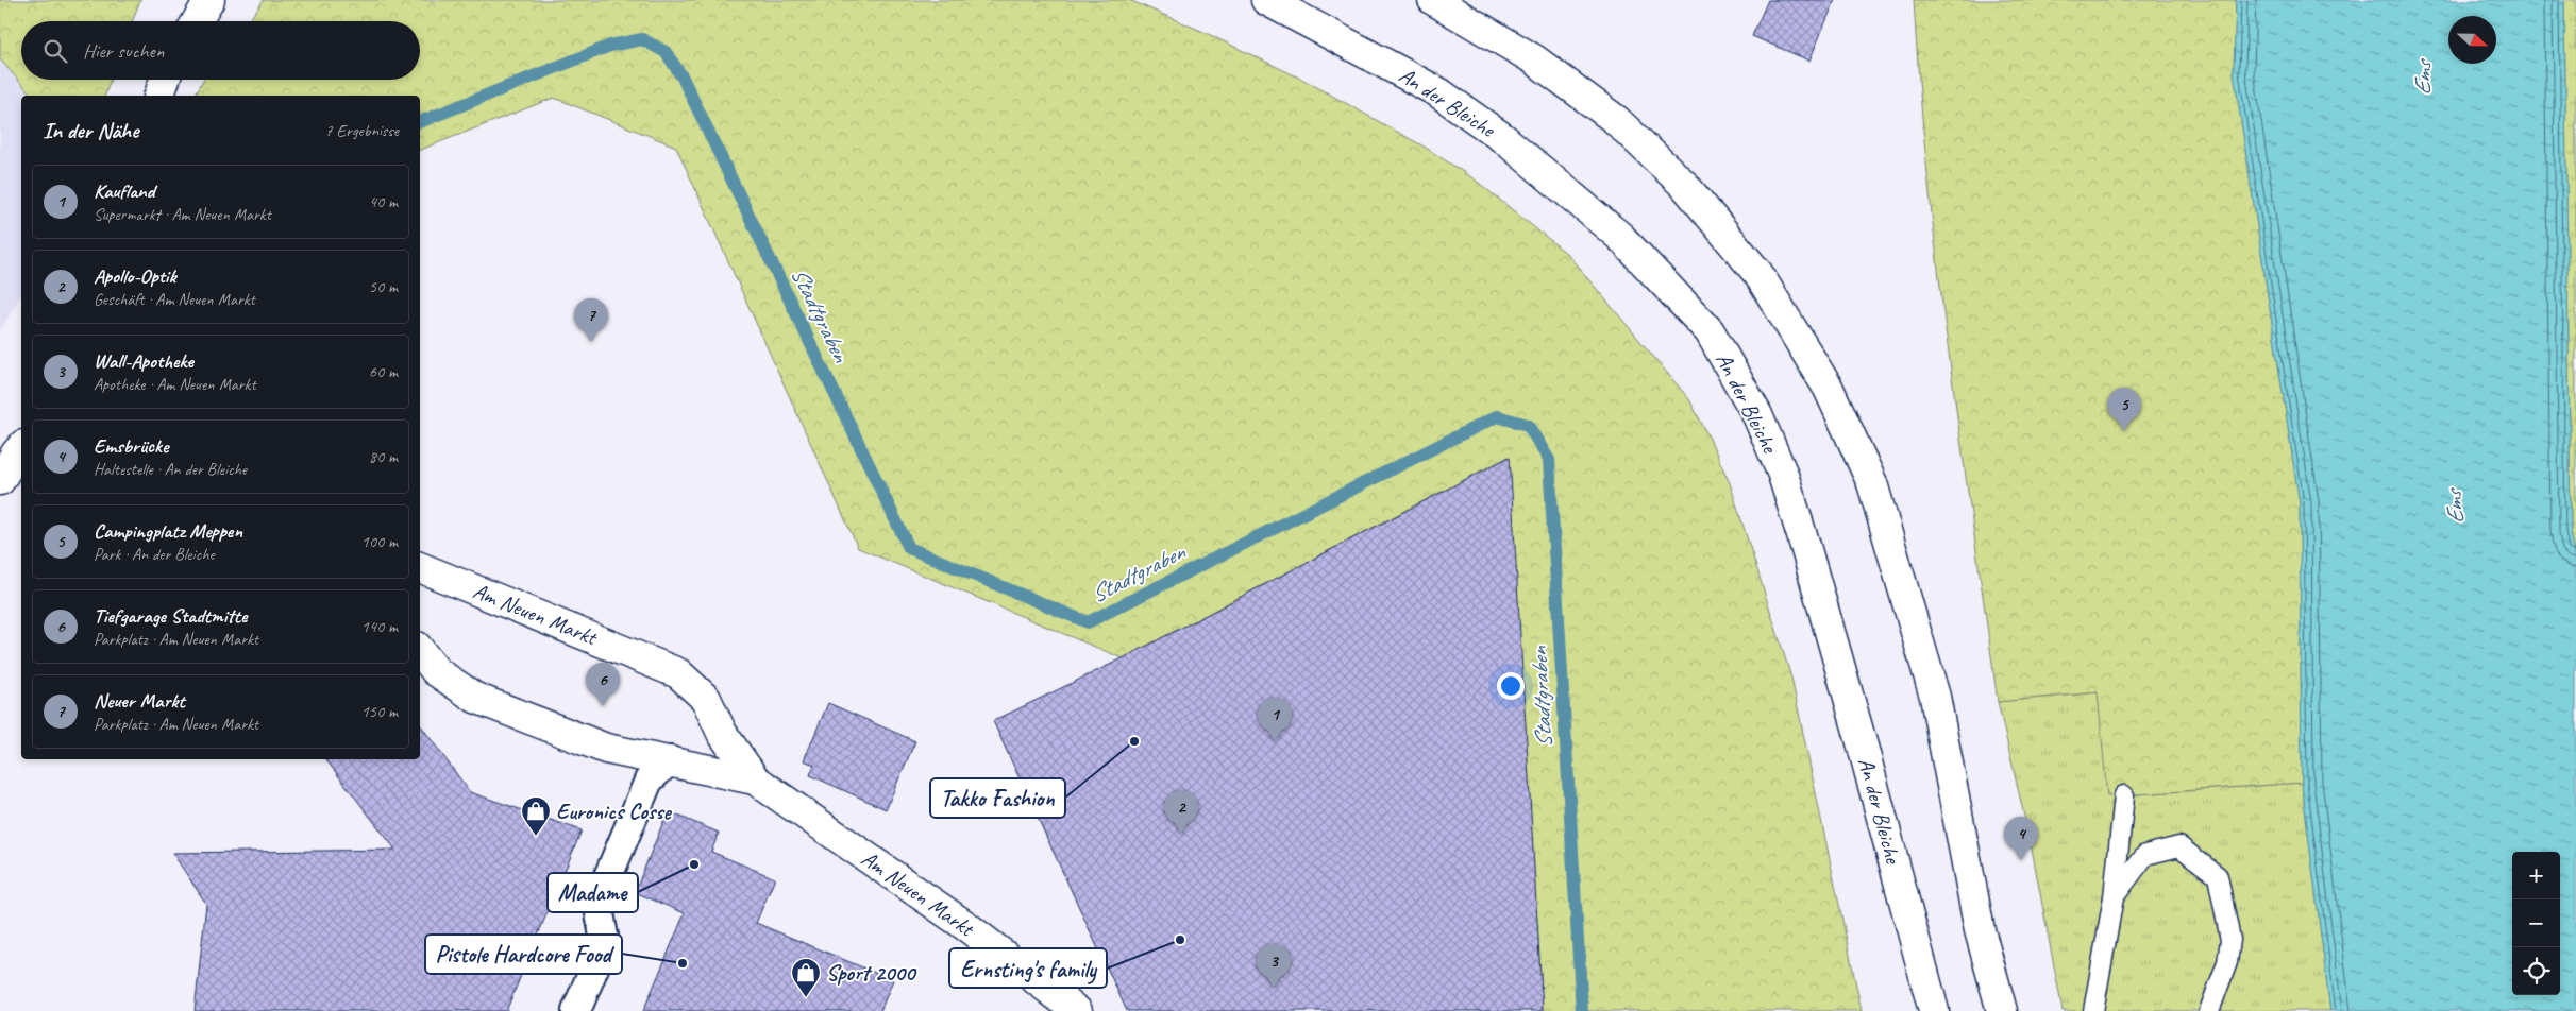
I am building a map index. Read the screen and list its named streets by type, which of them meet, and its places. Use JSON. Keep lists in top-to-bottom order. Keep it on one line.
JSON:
{"streets":{"street":["An der Bleiche","Am Neuen Markt"]},"water":["Ems","Stadtgraben"],"places":{"other":["Takko Fashion","Madame","Ernsting's family","Pistole Hardcore Food"],"shop":["Euronics Cosse","Sport 2000"]},"north":"right","page":{"search":"Hier suchen","heading":["In der Nähe","7 Ergebnisse"],"list":[{"mark":"1","name":"Kaufland","note":"Supermarkt · Am Neuen Markt","value":"40 m"},{"mark":"2","name":"Apollo-Optik","note":"Geschäft · Am Neuen Markt","value":"50 m"},{"mark":"3","name":"Wall-Apotheke","note":"Apotheke · Am Neuen Markt","value":"60 m"},{"mark":"4","name":"Emsbrücke","note":"Haltestelle · An der Bleiche","value":"80 m"},{"mark":"5","name":"Campingplatz Meppen","note":"Park · An der Bleiche","value":"100 m"},{"mark":"6","name":"Tiefgarage Stadtmitte","note":"Parkplatz · Am Neuen Markt","value":"140 m"},{"mark":"7","name":"Neuer Markt","note":"Parkplatz · Am Neuen Markt","value":"150 m"}],"pins":["7","5","6","1","2","4","3"],"map_buttons":["+","−"]}}
